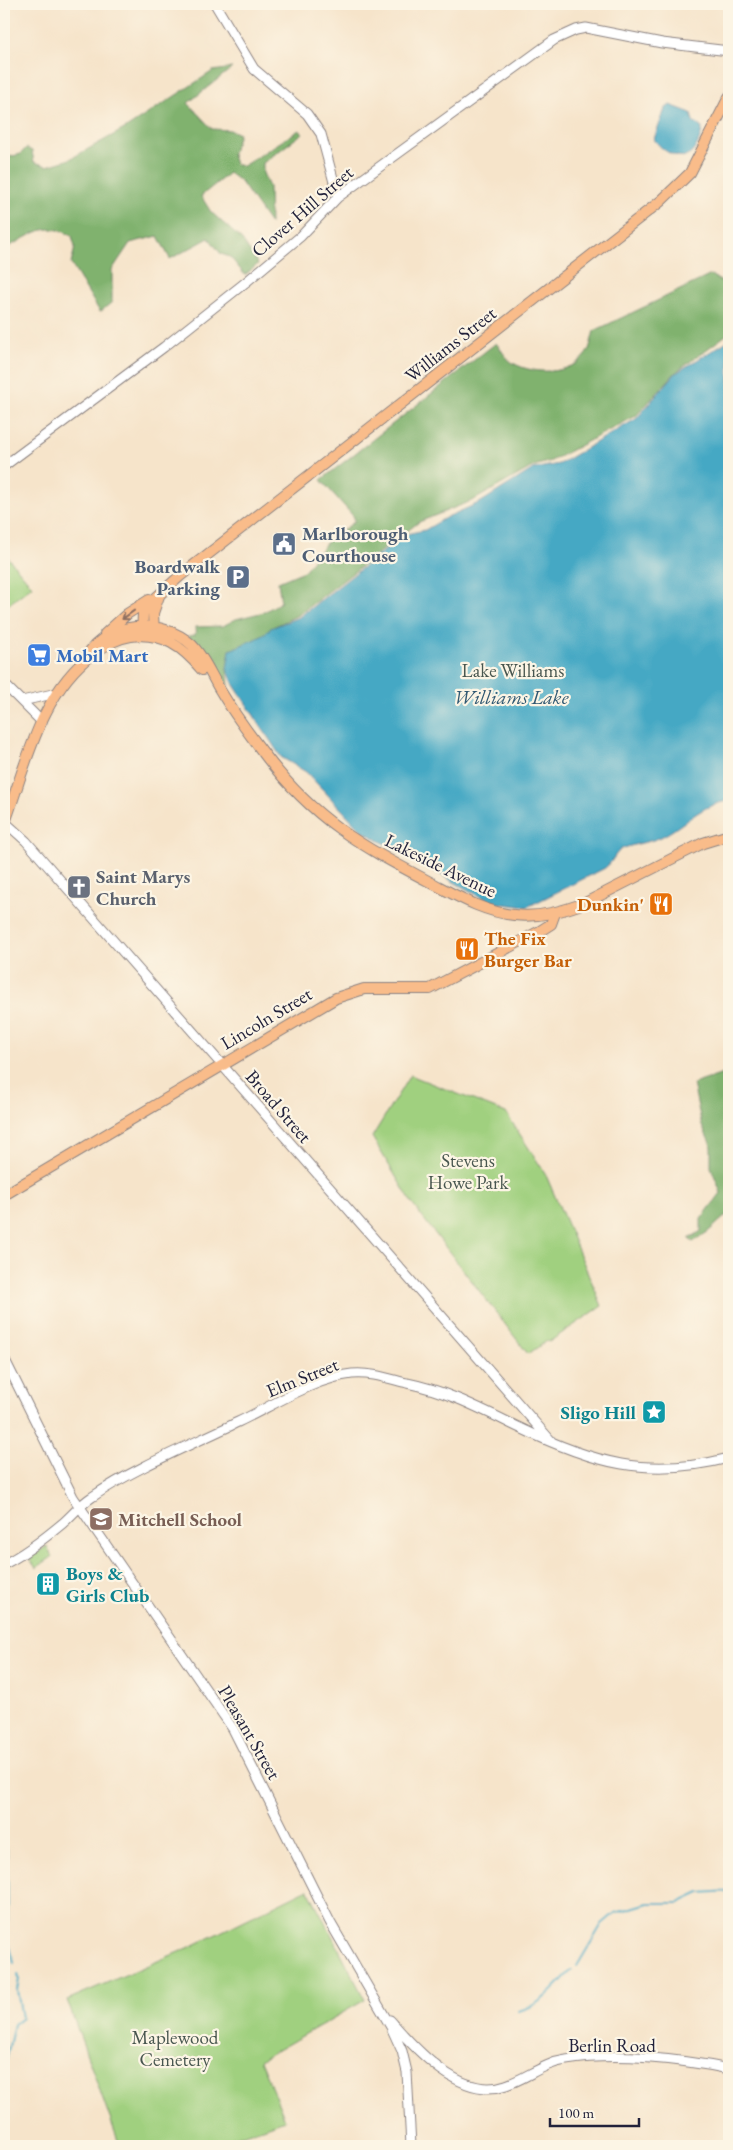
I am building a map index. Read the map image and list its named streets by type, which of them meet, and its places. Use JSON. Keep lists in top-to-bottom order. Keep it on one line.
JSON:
{"streets":{"main road":["Williams Street","Lakeside Avenue","Lincoln Street"],"street":["Clover Hill Street","Broad Street","Elm Street","Pleasant Street","Berlin Road"]},"crossings":[["Williams Street","Lakeside Avenue"],["Lakeside Avenue","Lincoln Street"],["Lincoln Street","Broad Street"],["Broad Street","Elm Street"],["Elm Street","Pleasant Street"],["Pleasant Street","Berlin Road"]],"water":["Williams Lake"],"parks":["Lake Williams","Stevens Howe Park","Maplewood Cemetery"],"places":{"public building":["Marlborough Courthouse"],"parking":["Boardwalk Parking"],"supermarket":["Mobil Mart"],"church":["Saint Marys Church"],"restaurant":["Dunkin'","The Fix Burger Bar"],"place":["Sligo Hill"],"school or university":["Mitchell School"],"building":["Boys & Girls Club"]},"scale_bar":"100 m"}
